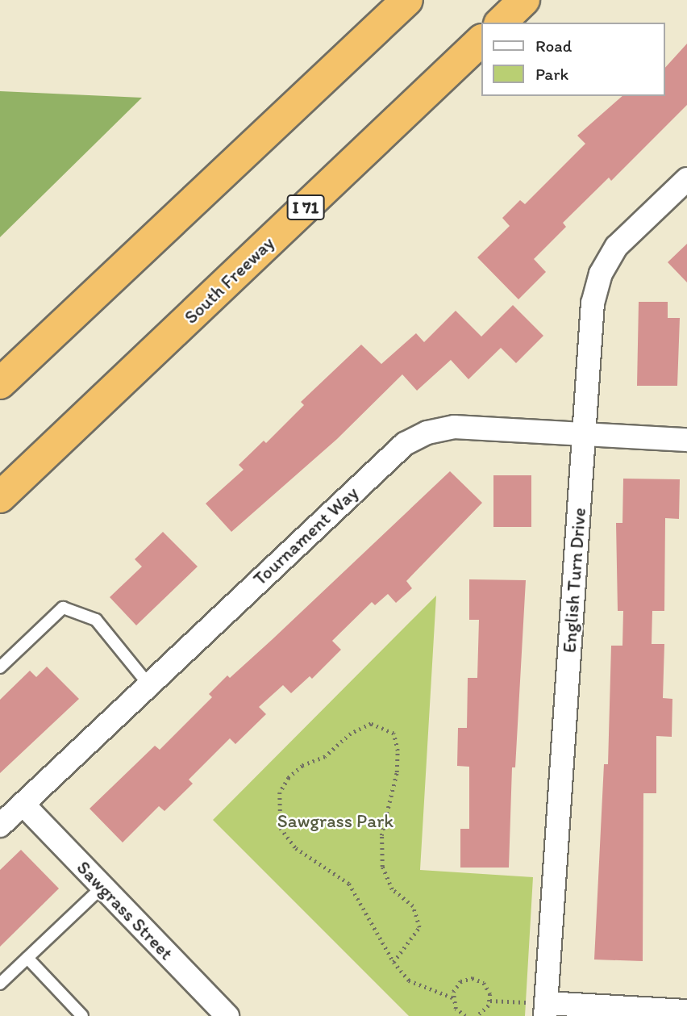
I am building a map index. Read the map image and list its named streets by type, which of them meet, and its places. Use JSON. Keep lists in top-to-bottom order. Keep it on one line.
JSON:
{"streets":{"highway":["I 71","South Freeway"],"street":["Tournament Way","English Turn Drive","Sawgrass Street"]},"crossings":[["Tournament Way","English Turn Drive"],["Tournament Way","Sawgrass Street"]],"parks":["Sawgrass Park"],"legend":["Road","Park"]}
